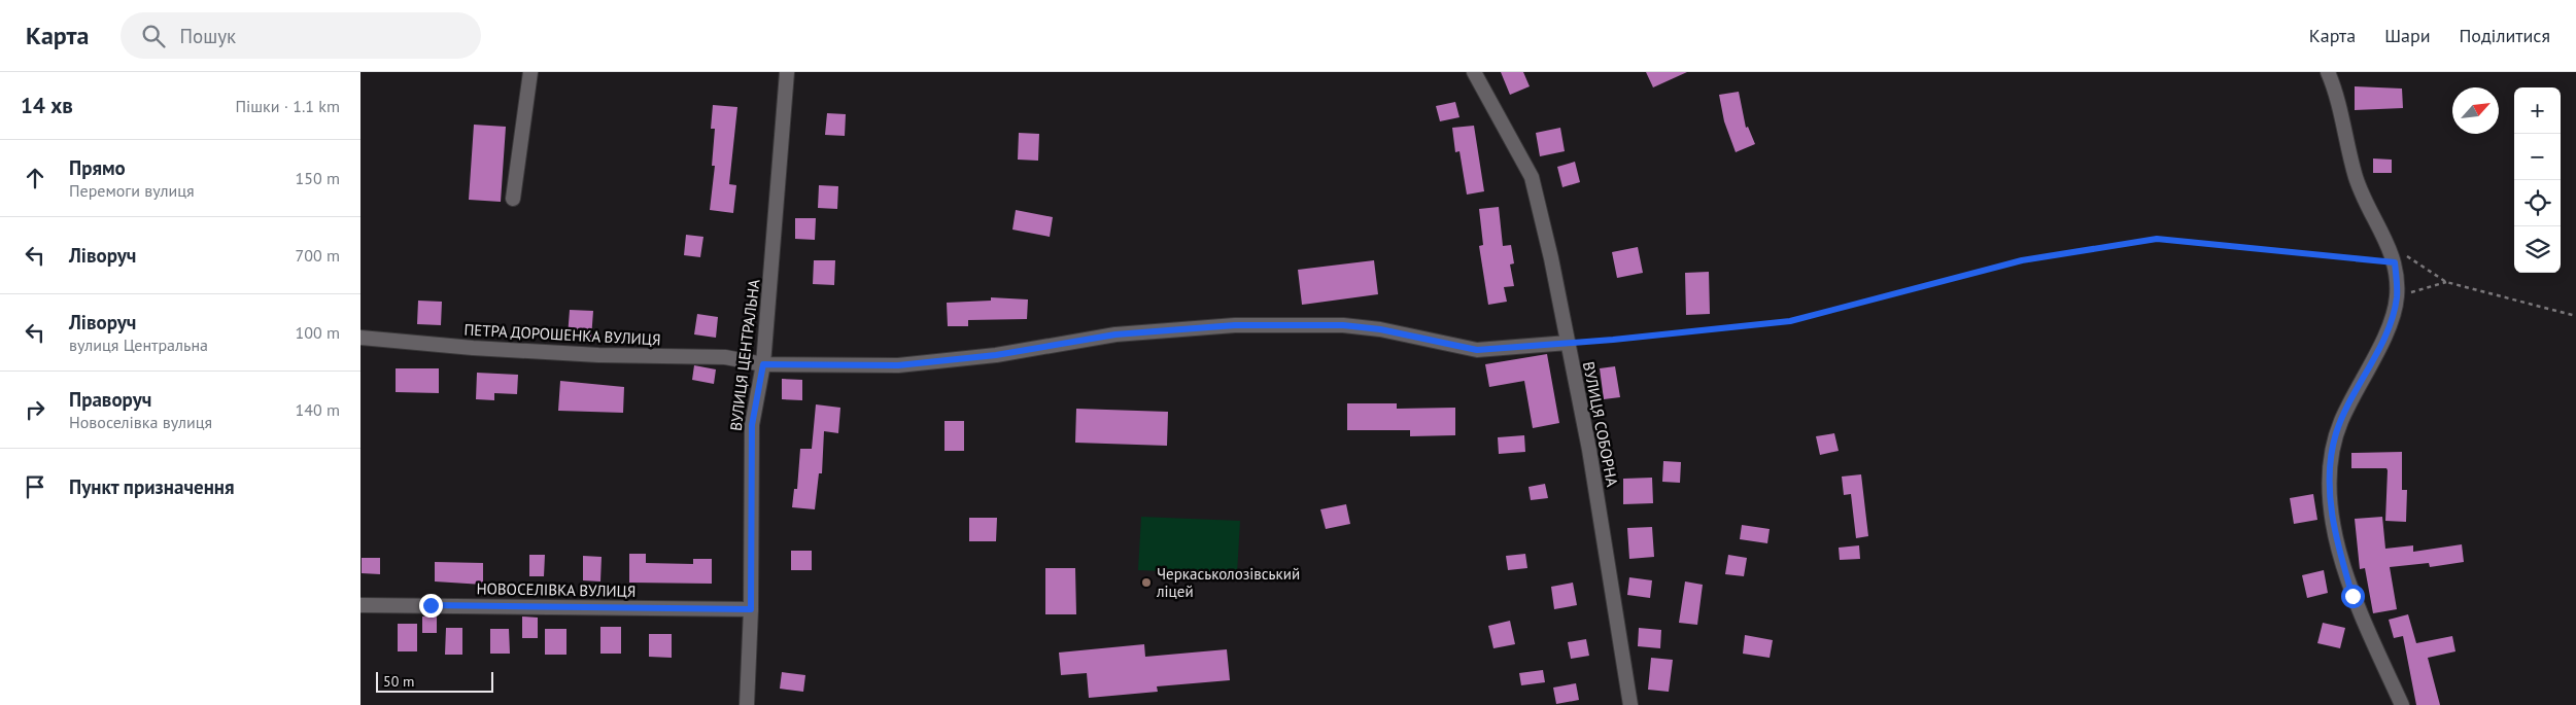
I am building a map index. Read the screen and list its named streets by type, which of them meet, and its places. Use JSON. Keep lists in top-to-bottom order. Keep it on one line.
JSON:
{"streets":{"street":["ПЕТРА ДОРОШЕНКА ВУЛИЦЯ","ВУЛИЦЯ ЦЕНТРАЛЬНА","ВУЛИЦЯ СОБОРНА","НОВОСЕЛІВКА ВУЛИЦЯ"]},"crossings":[["ПЕТРА ДОРОШЕНКА ВУЛИЦЯ","ВУЛИЦЯ ЦЕНТРАЛЬНА"],["ПЕТРА ДОРОШЕНКА ВУЛИЦЯ","ВУЛИЦЯ СОБОРНА"],["ВУЛИЦЯ ЦЕНТРАЛЬНА","НОВОСЕЛІВКА ВУЛИЦЯ"]],"places":["Черкаськолозівський ліцей"],"scale_bar":"50 m","north":"top right","page":{"header":"Карта","search":"Пошук","nav":["Карта","Шари","Поділитися"],"heading":["14 хв","Пішки · 1.1 km"],"map_buttons":["+","−"],"list":[["Прямо","Перемоги вулиця","150 m"],["Ліворуч","700 m"],["Ліворуч","вулиця Центральна","100 m"],["Праворуч","Новоселівка вулиця","140 m"],"Пункт призначення"],"scale":"50 m"}}
